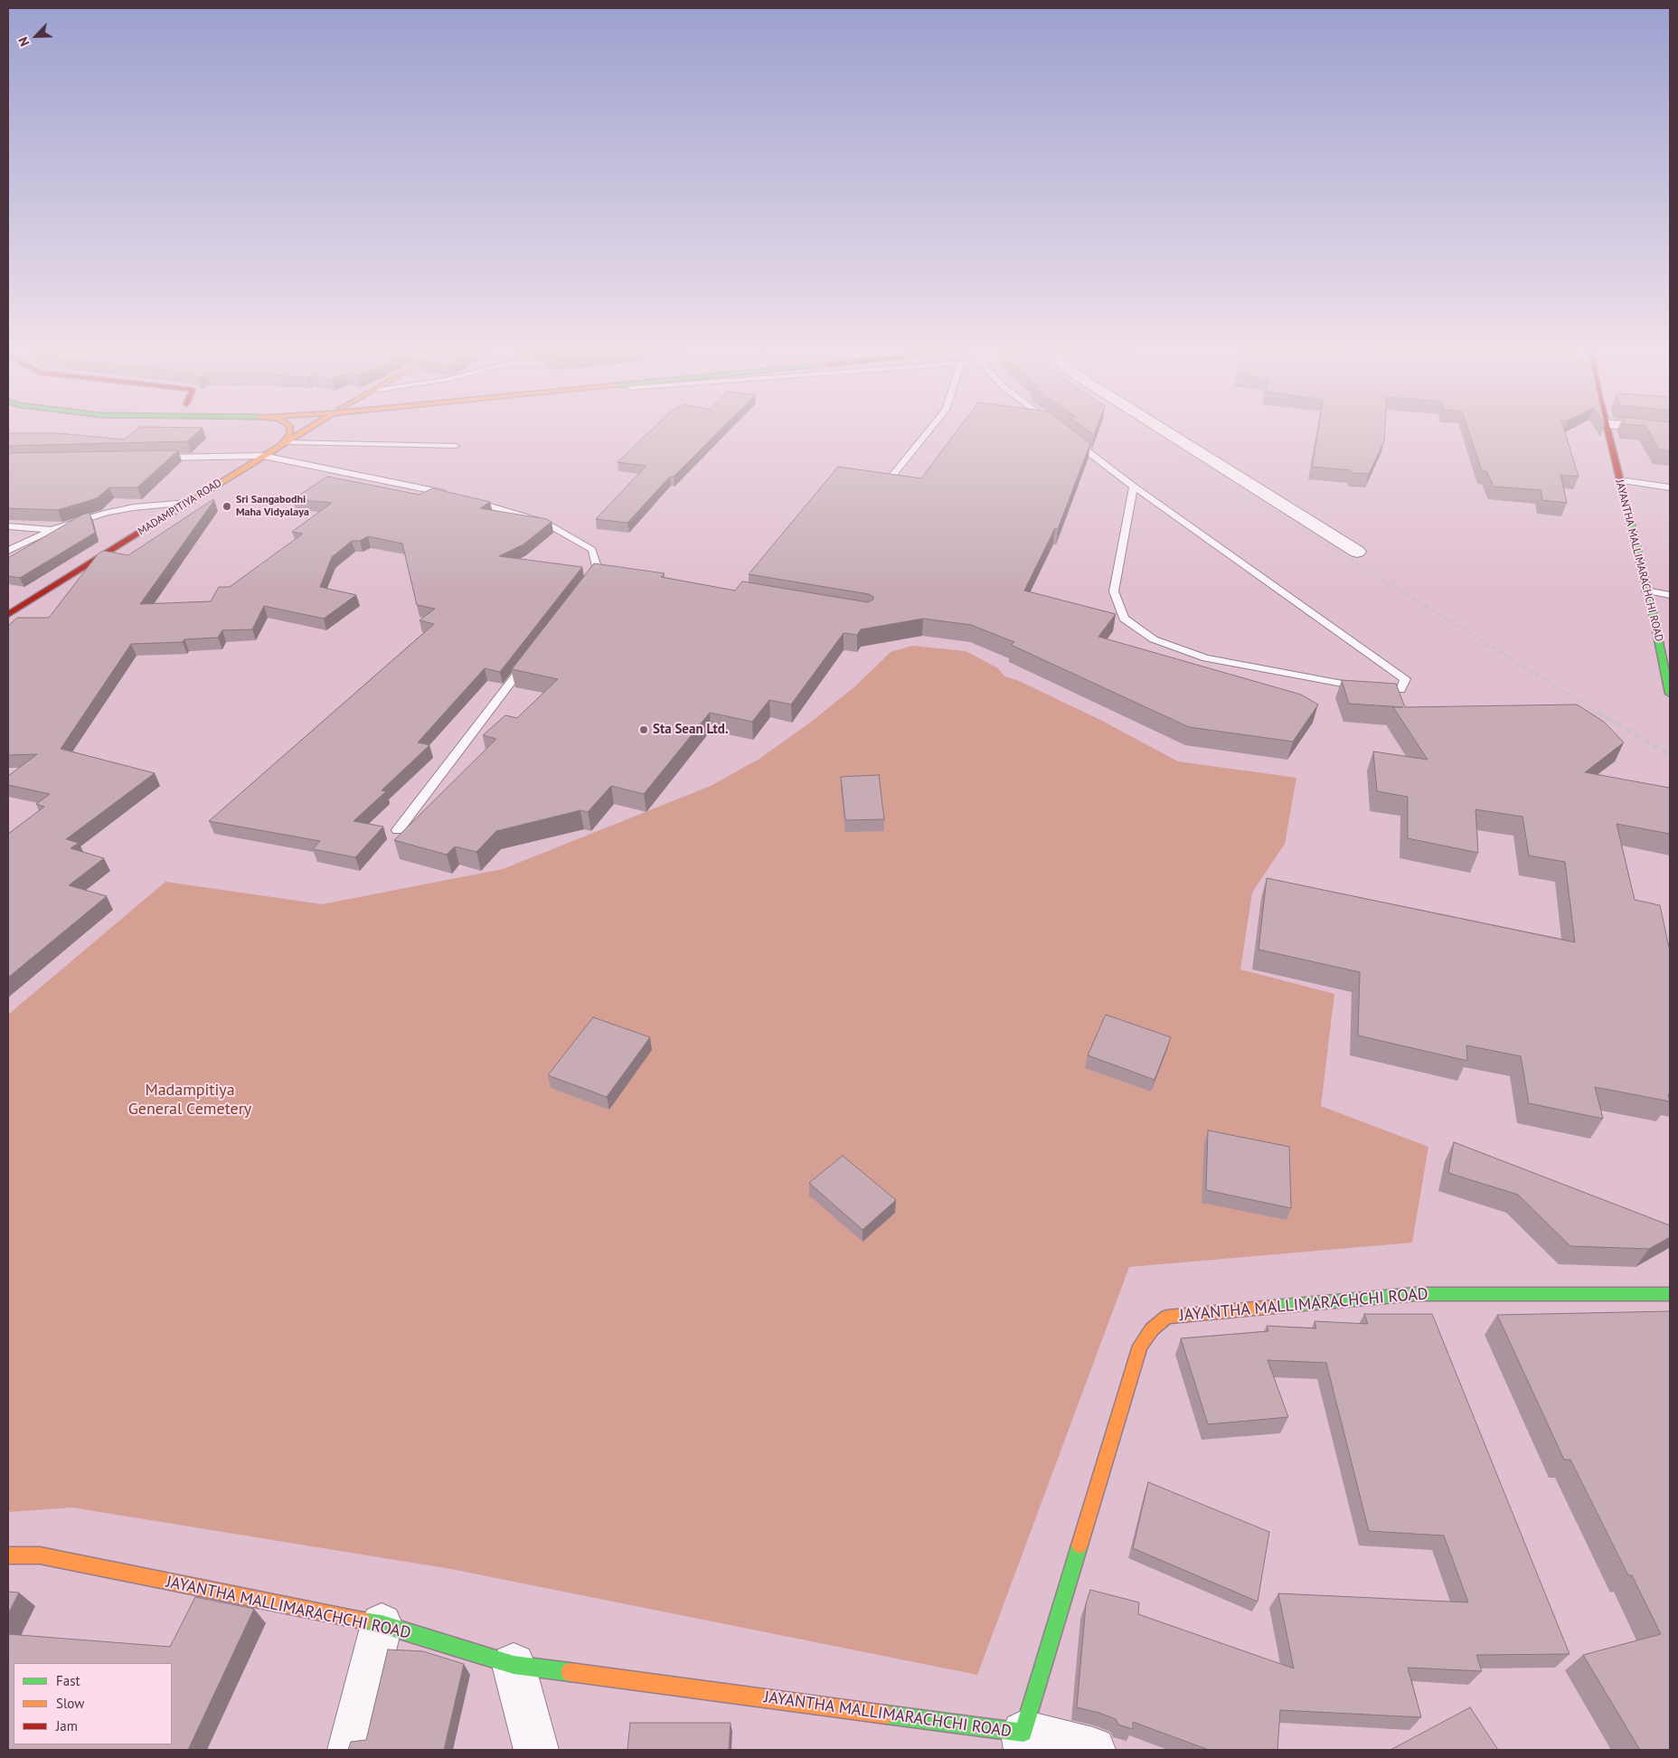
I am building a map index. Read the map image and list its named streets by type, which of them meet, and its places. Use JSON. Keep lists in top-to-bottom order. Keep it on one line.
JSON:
{"streets":{"main road":["MADAMPITIYA ROAD","JAYANTHA MALLIMARACHCHI ROAD"]},"parks":["Madampitiya General Cemetery"],"places":["Sri Sangabodhi Maha Vidyalaya","Sta Sean Ltd."],"legend":["Fast","Slow","Jam"],"north":"bottom left"}
